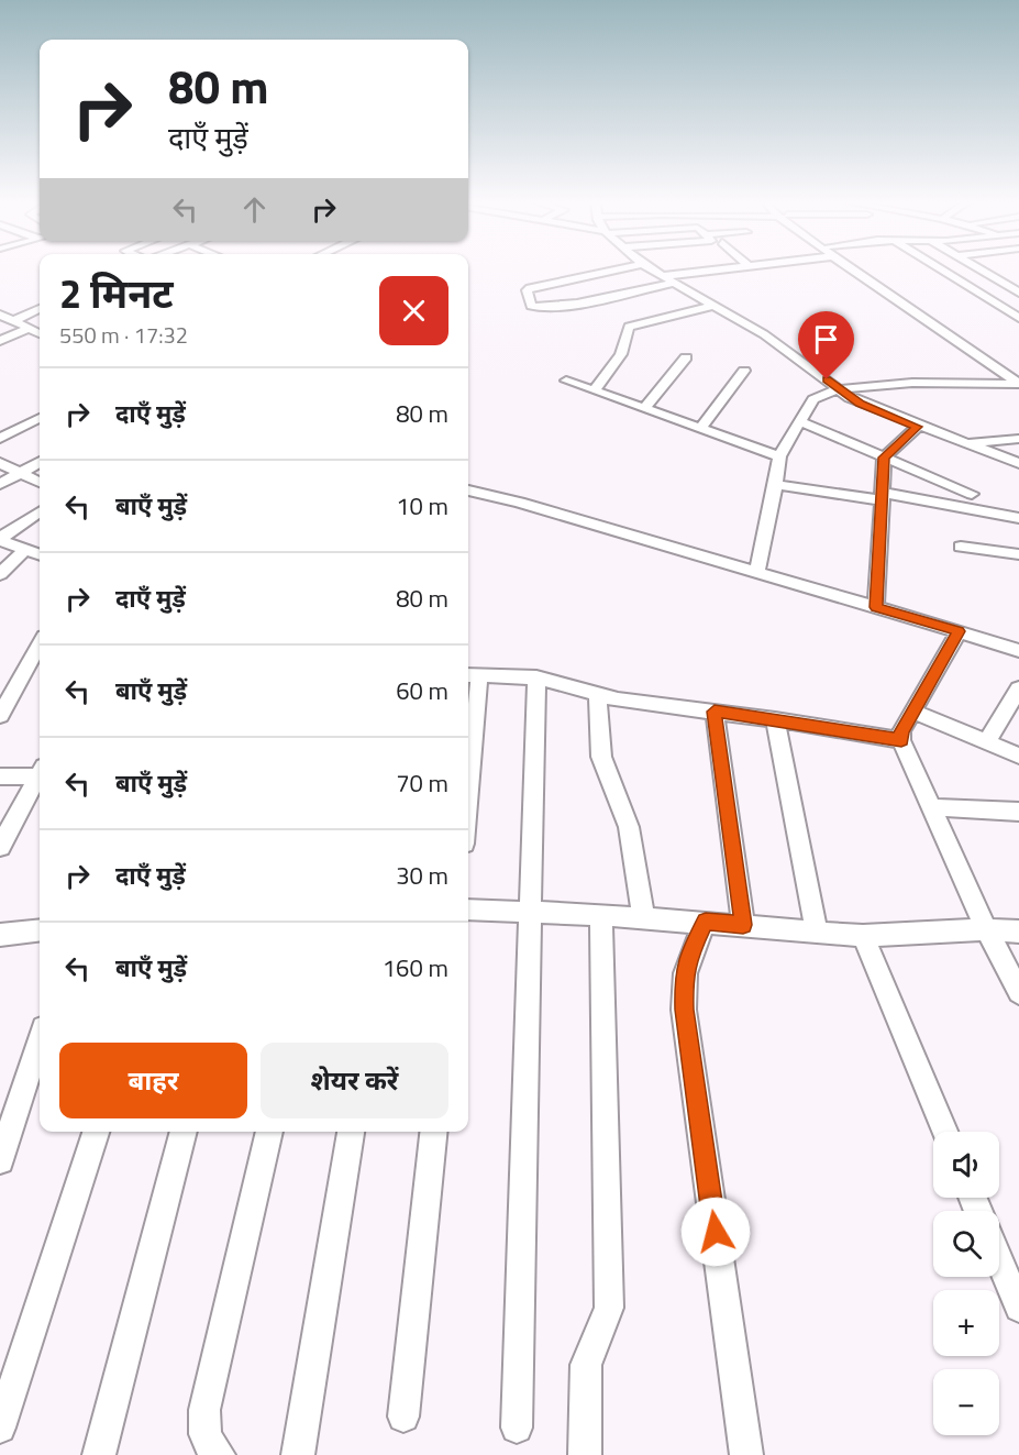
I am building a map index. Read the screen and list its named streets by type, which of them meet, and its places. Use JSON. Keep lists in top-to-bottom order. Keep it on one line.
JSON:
{"page":{"turn":["80 m","दाएँ मुड़ें"],"heading":["2 मिनट","550 m · 17:32"],"list":[{"name":"दाएँ मुड़ें","value":"80 m"},{"name":"बाएँ मुड़ें","value":"10 m"},{"name":"दाएँ मुड़ें","value":"80 m"},{"name":"बाएँ मुड़ें","value":"60 m"},{"name":"बाएँ मुड़ें","value":"70 m"},{"name":"दाएँ मुड़ें","value":"30 m"},{"name":"बाएँ मुड़ें","value":"160 m"}],"buttons":["बाहर","शेयर करें"],"map_buttons":["+","−"]}}
